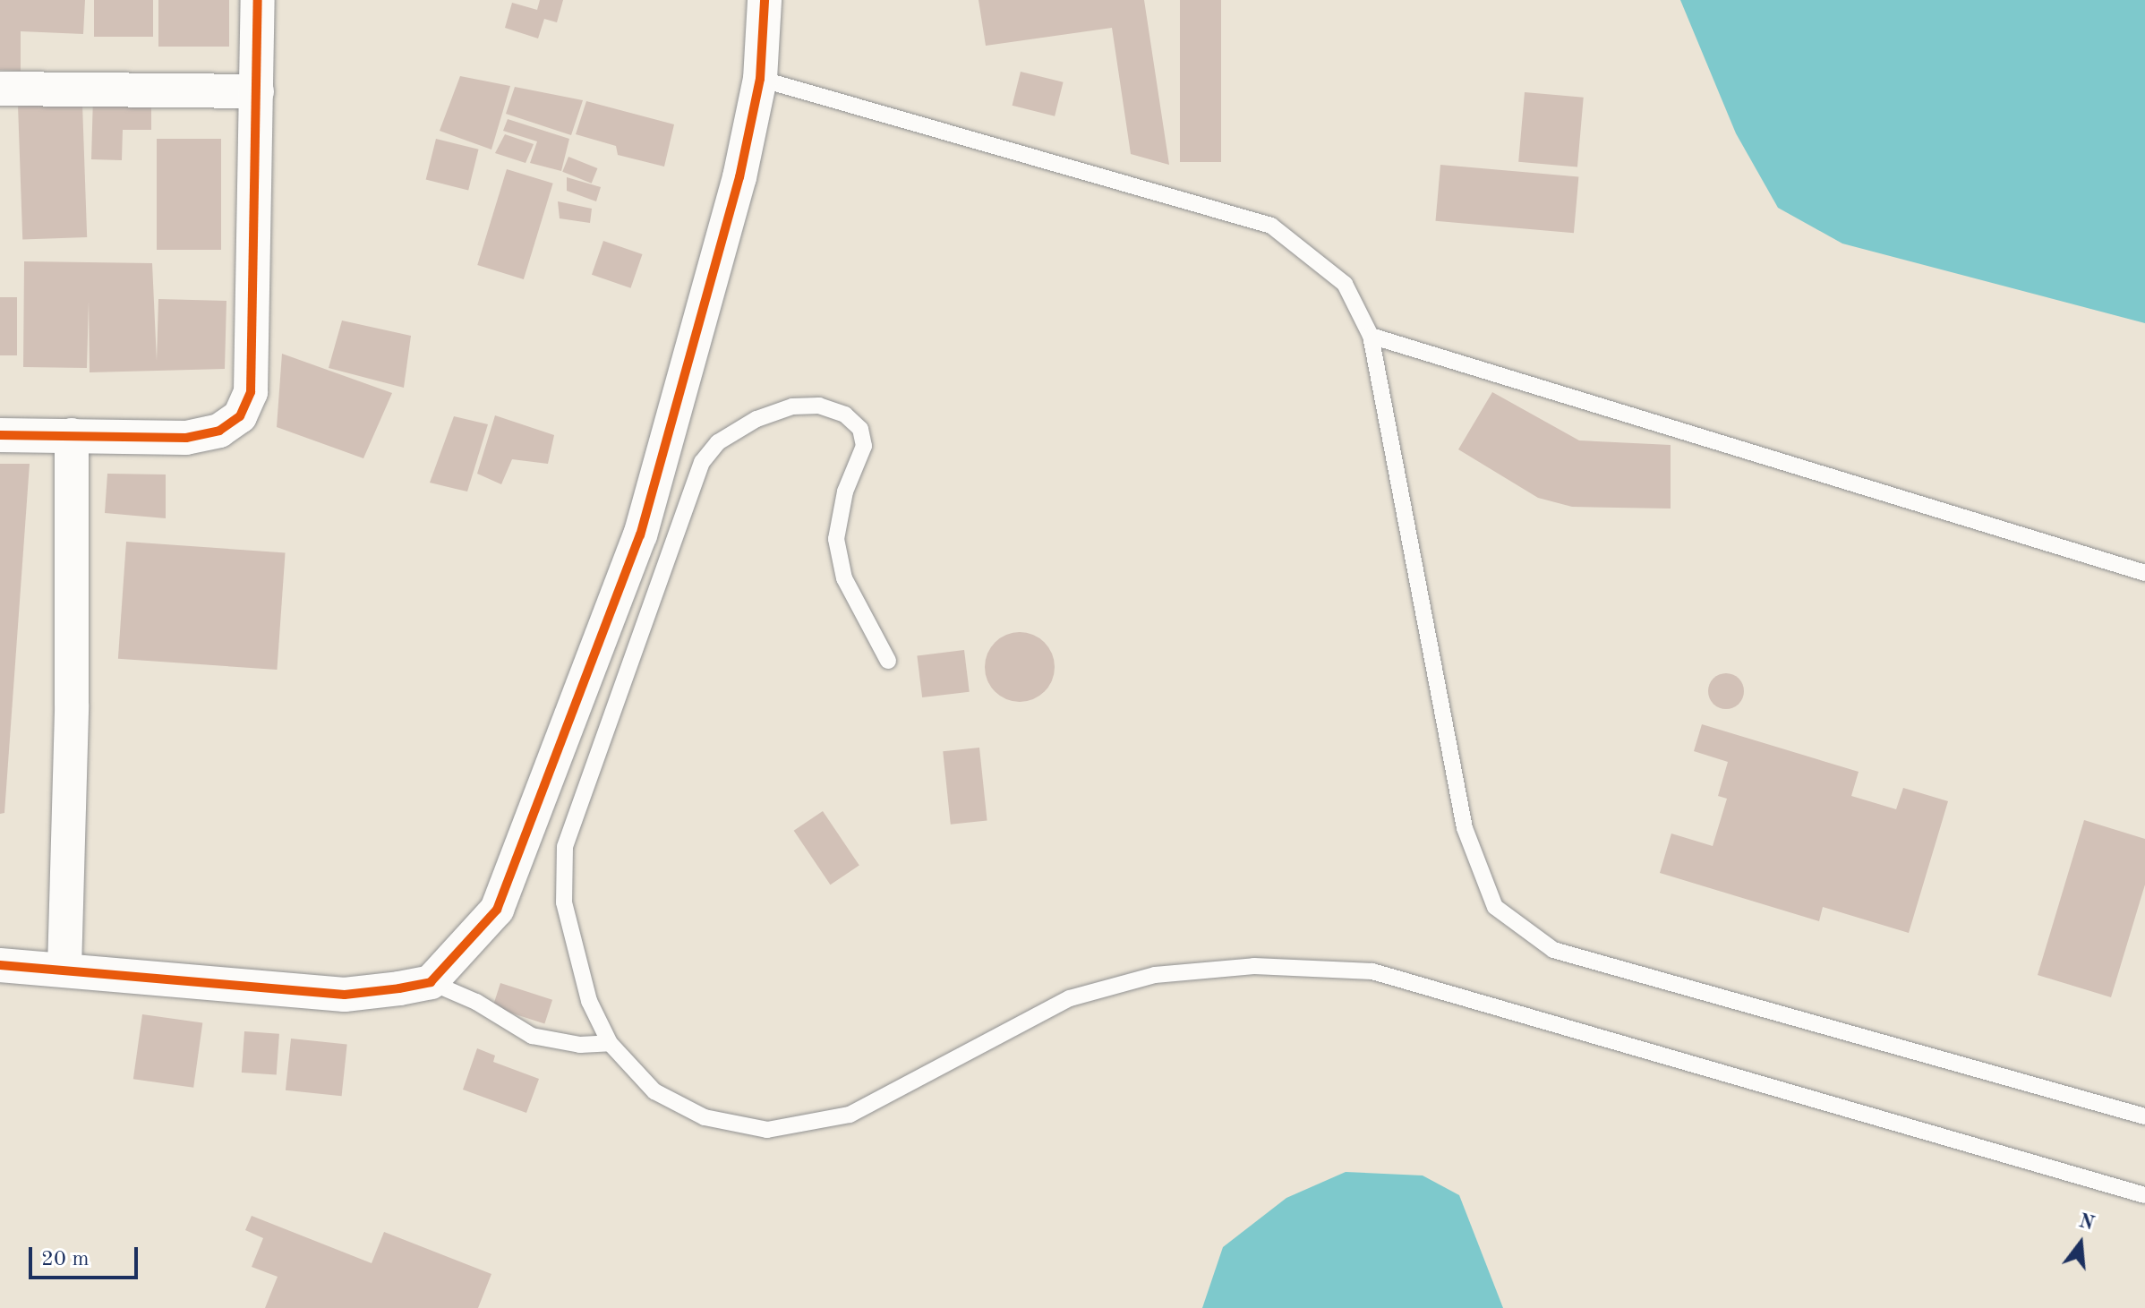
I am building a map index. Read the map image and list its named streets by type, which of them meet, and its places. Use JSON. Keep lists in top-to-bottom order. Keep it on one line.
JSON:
{"scale_bar":"20 m","north":"top"}
